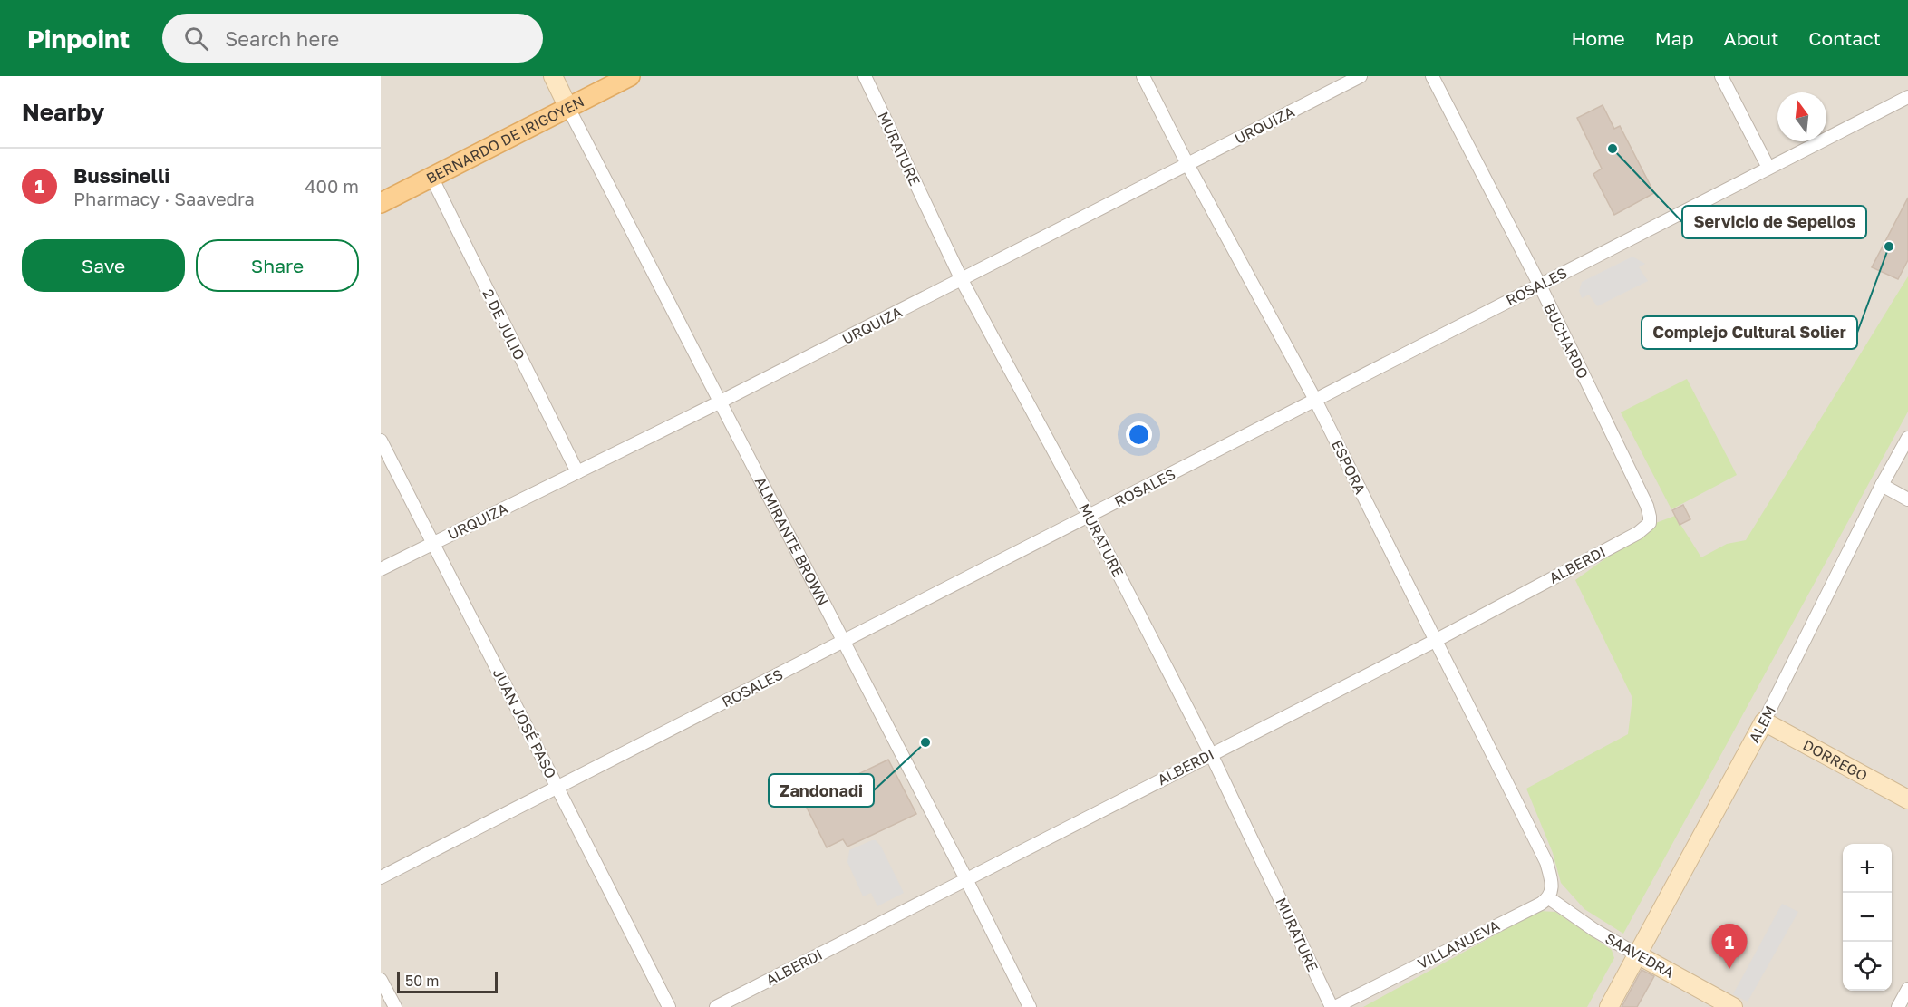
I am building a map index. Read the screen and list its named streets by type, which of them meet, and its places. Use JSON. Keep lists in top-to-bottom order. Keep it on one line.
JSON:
{"streets":{"main road":["BERNARDO DE IRIGOYEN","ALMIRANTE BROWN","ALEM","DORREGO","SAAVEDRA"],"street":["URQUIZA","MURATURE","ROSALES","2 DE JULIO","BUCHARDO","ESPORA","ALBERDI","JUAN JOSÉ PASO","VILLANUEVA"]},"crossings":[["URQUIZA","MURATURE"],["URQUIZA","2 DE JULIO"],["URQUIZA","ESPORA"],["URQUIZA","ALMIRANTE BROWN"],["URQUIZA","JUAN JOSÉ PASO"],["BERNARDO DE IRIGOYEN","2 DE JULIO"],["BERNARDO DE IRIGOYEN","ALMIRANTE BROWN"],["MURATURE","ROSALES"],["MURATURE","ALBERDI"],["MURATURE","VILLANUEVA"],["ROSALES","BUCHARDO"],["ROSALES","ESPORA"],["ROSALES","ALMIRANTE BROWN"],["ROSALES","JUAN JOSÉ PASO"],["BUCHARDO","ALBERDI"],["ESPORA","ALBERDI"],["ESPORA","VILLANUEVA"],["ESPORA","SAAVEDRA"],["ALMIRANTE BROWN","ALBERDI"],["ALEM","DORREGO"],["ALEM","SAAVEDRA"],["VILLANUEVA","SAAVEDRA"]],"places":["Servicio de Sepelios","Complejo Cultural Solier","Zandonadi"],"scale_bar":"50 m","north":"top","page":{"header":"Pinpoint","search":"Search here","nav":["Home","Map","About","Contact"],"heading":"Nearby","list":[{"mark":"1","name":"Bussinelli","note":"Pharmacy · Saavedra","value":"400 m"}],"buttons":["Save","Share"],"map_buttons":["+","−"],"pins":"1","scale":"50 m"}}
